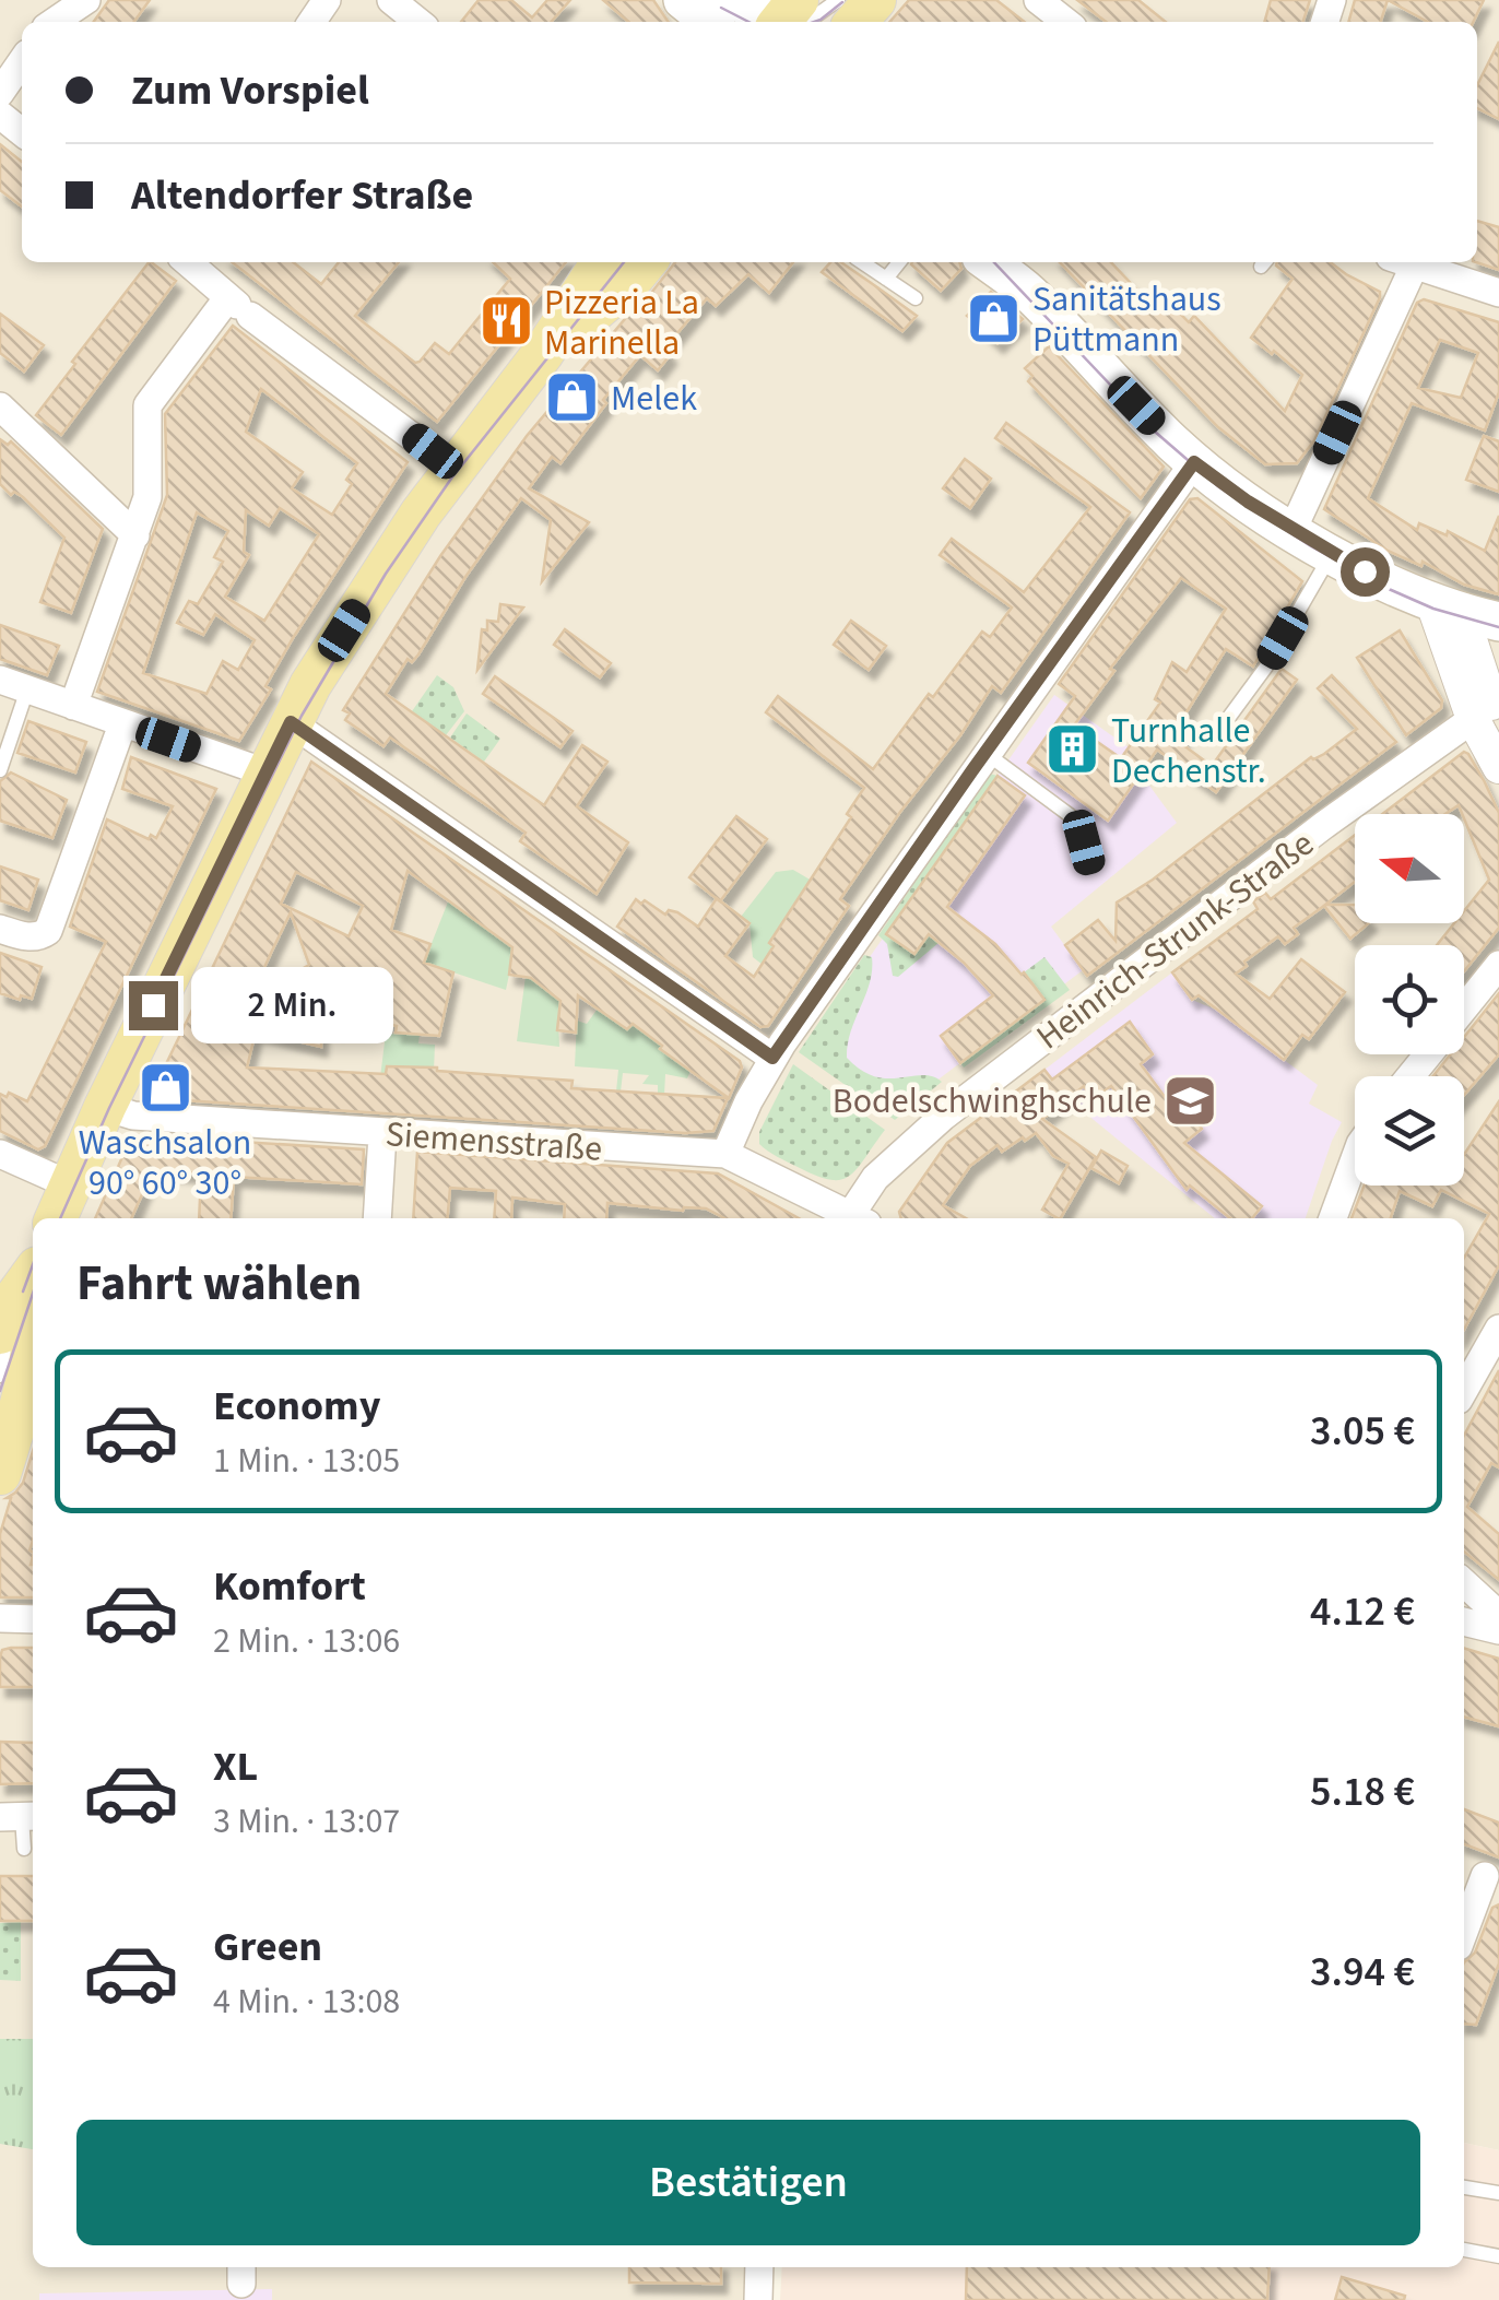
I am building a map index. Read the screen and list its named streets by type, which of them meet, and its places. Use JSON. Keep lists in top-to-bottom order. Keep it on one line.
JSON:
{"streets":{"street":["Heinrich-Strunk-Straße","Siemensstraße"]},"places":{"shop":["Sanitätshaus Püttmann","Melek","Waschsalon 90° 60° 30°"],"restaurant":["Pizzeria La Marinella"],"building":["Turnhalle Dechenstr."],"school or university":["Bodelschwinghschule"]},"north":"left","page":{"banner":["Zum Vorspiel","Altendorfer Straße"],"bubble":"2 Min.","heading":"Fahrt wählen","list":[{"name":"Economy","note":"1 Min. · 13:05","value":"3.05 €"},{"name":"Komfort","note":"2 Min. · 13:06","value":"4.12 €"},{"name":"XL","note":"3 Min. · 13:07","value":"5.18 €"},{"name":"Green","note":"4 Min. · 13:08","value":"3.94 €"}],"buttons":"Bestätigen"}}
